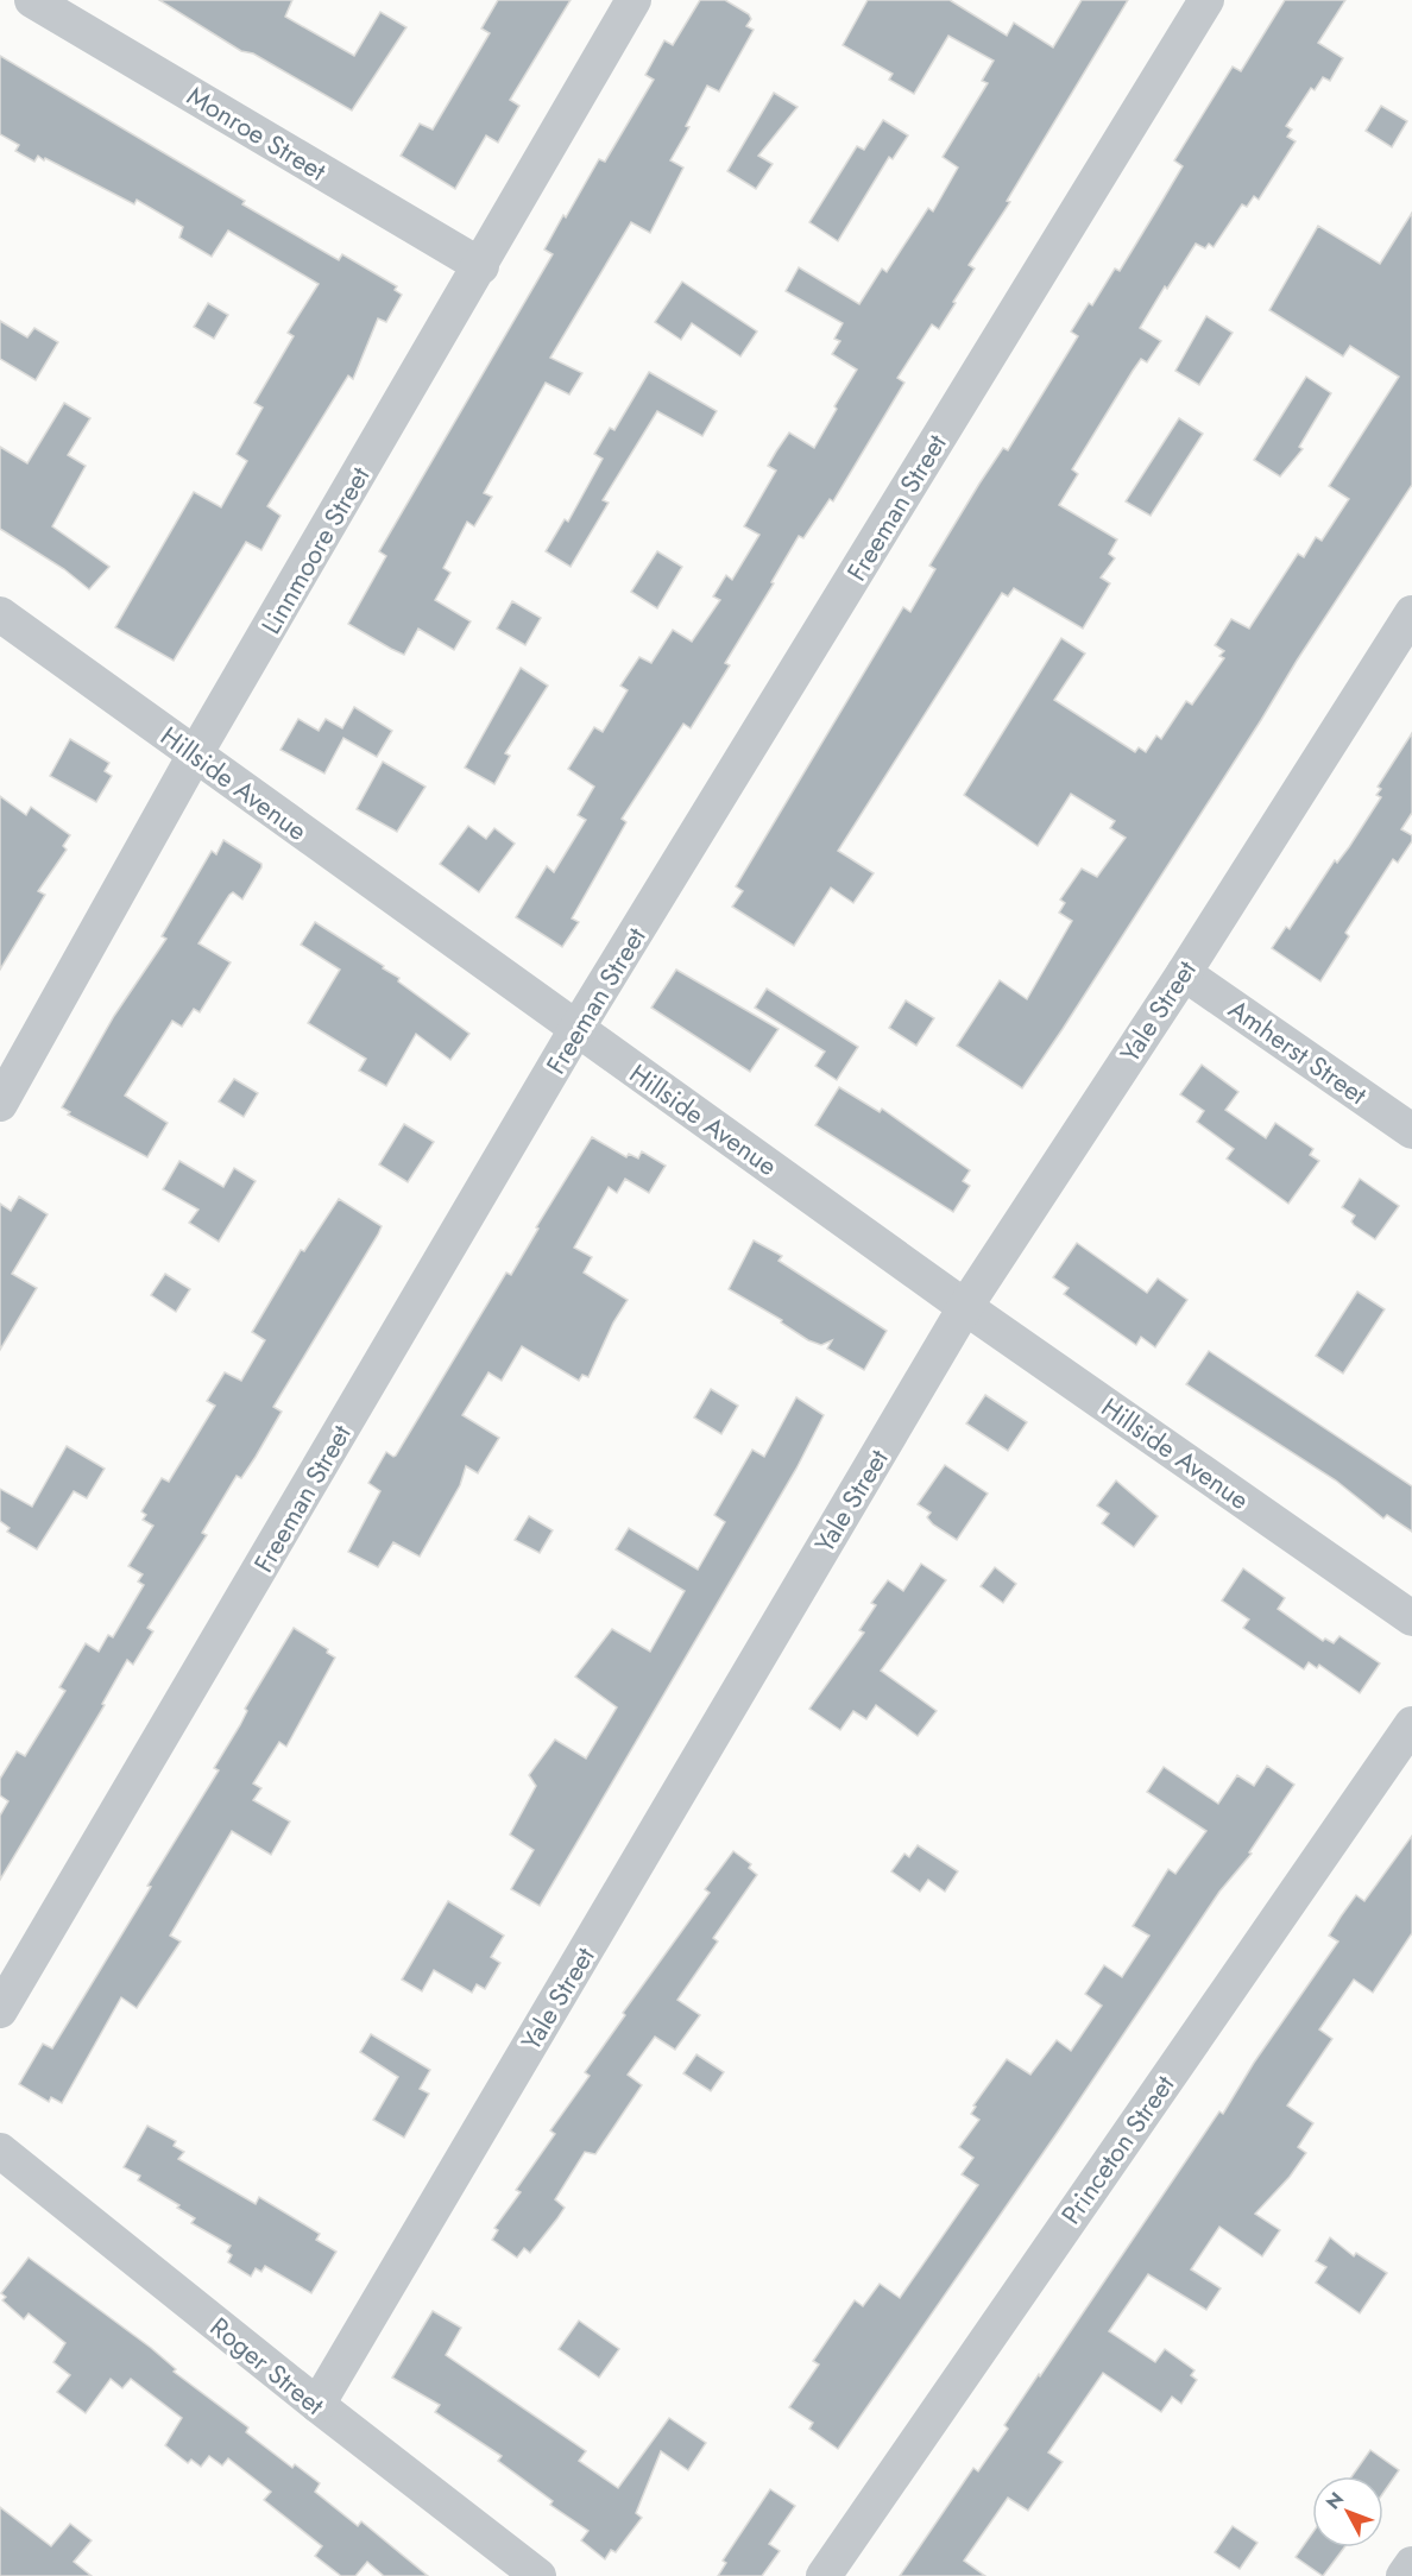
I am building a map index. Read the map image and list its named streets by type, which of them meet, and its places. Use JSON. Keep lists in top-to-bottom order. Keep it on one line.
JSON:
{"streets":{"street":["Monroe Street","Freeman Street","Linnmoore Street","Hillside Avenue","Yale Street","Amherst Street","Princeton Street","Roger Street"]},"crossings":[["Monroe Street","Linnmoore Street"],["Freeman Street","Hillside Avenue"],["Linnmoore Street","Hillside Avenue"],["Hillside Avenue","Yale Street"],["Yale Street","Amherst Street"],["Yale Street","Roger Street"]],"north":"top left"}
